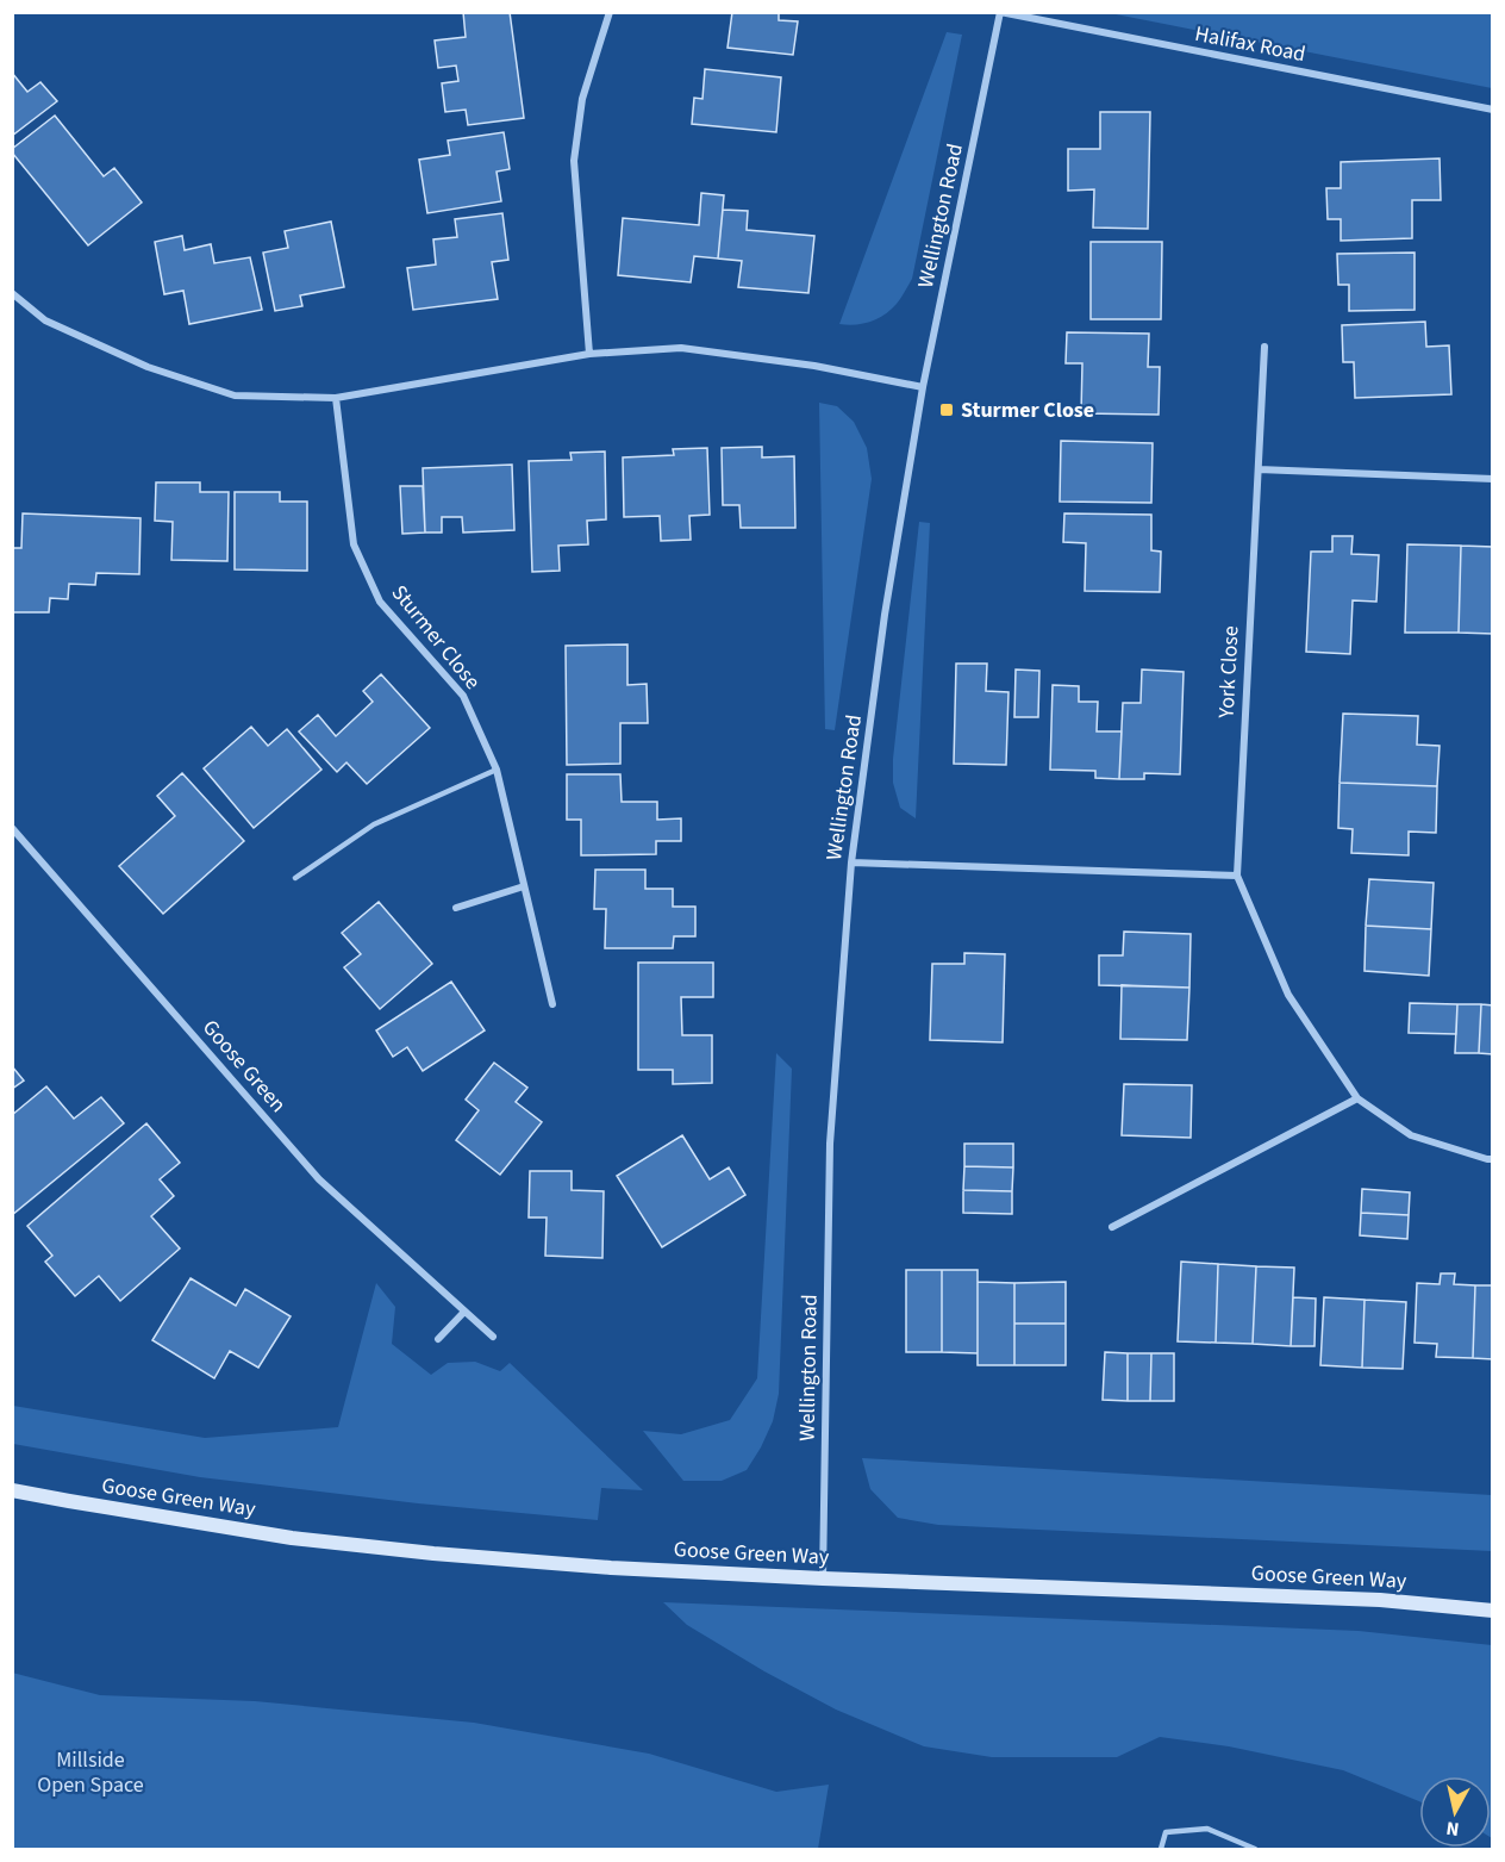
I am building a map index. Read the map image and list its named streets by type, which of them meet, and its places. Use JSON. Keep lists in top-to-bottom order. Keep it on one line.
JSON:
{"streets":{"main road":["Goose Green Way"],"street":["Halifax Road","Wellington Road","Sturmer Close","York Close","Goose Green"]},"crossings":[["Halifax Road","Wellington Road"],["Wellington Road","Goose Green Way"]],"parks":["Millside Open Space"],"places":{"transit":["Sturmer Close"]},"north":"bottom"}
